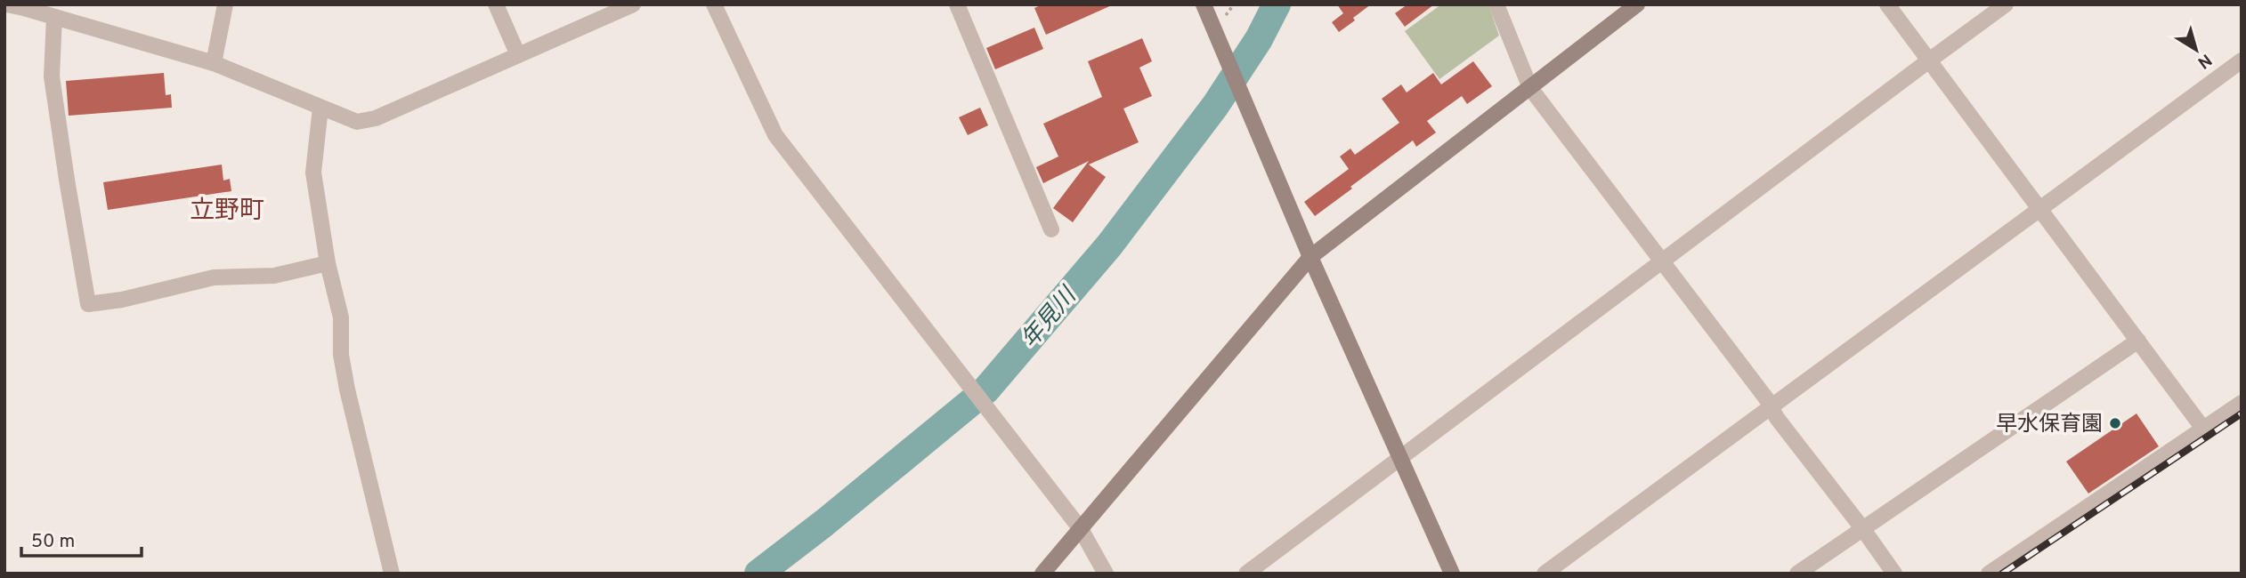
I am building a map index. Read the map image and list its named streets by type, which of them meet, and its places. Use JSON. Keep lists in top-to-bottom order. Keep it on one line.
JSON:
{"districts":["立野町"],"water":["年見川"],"places":["早水保育園"],"scale_bar":"50 m","north":"bottom right"}
